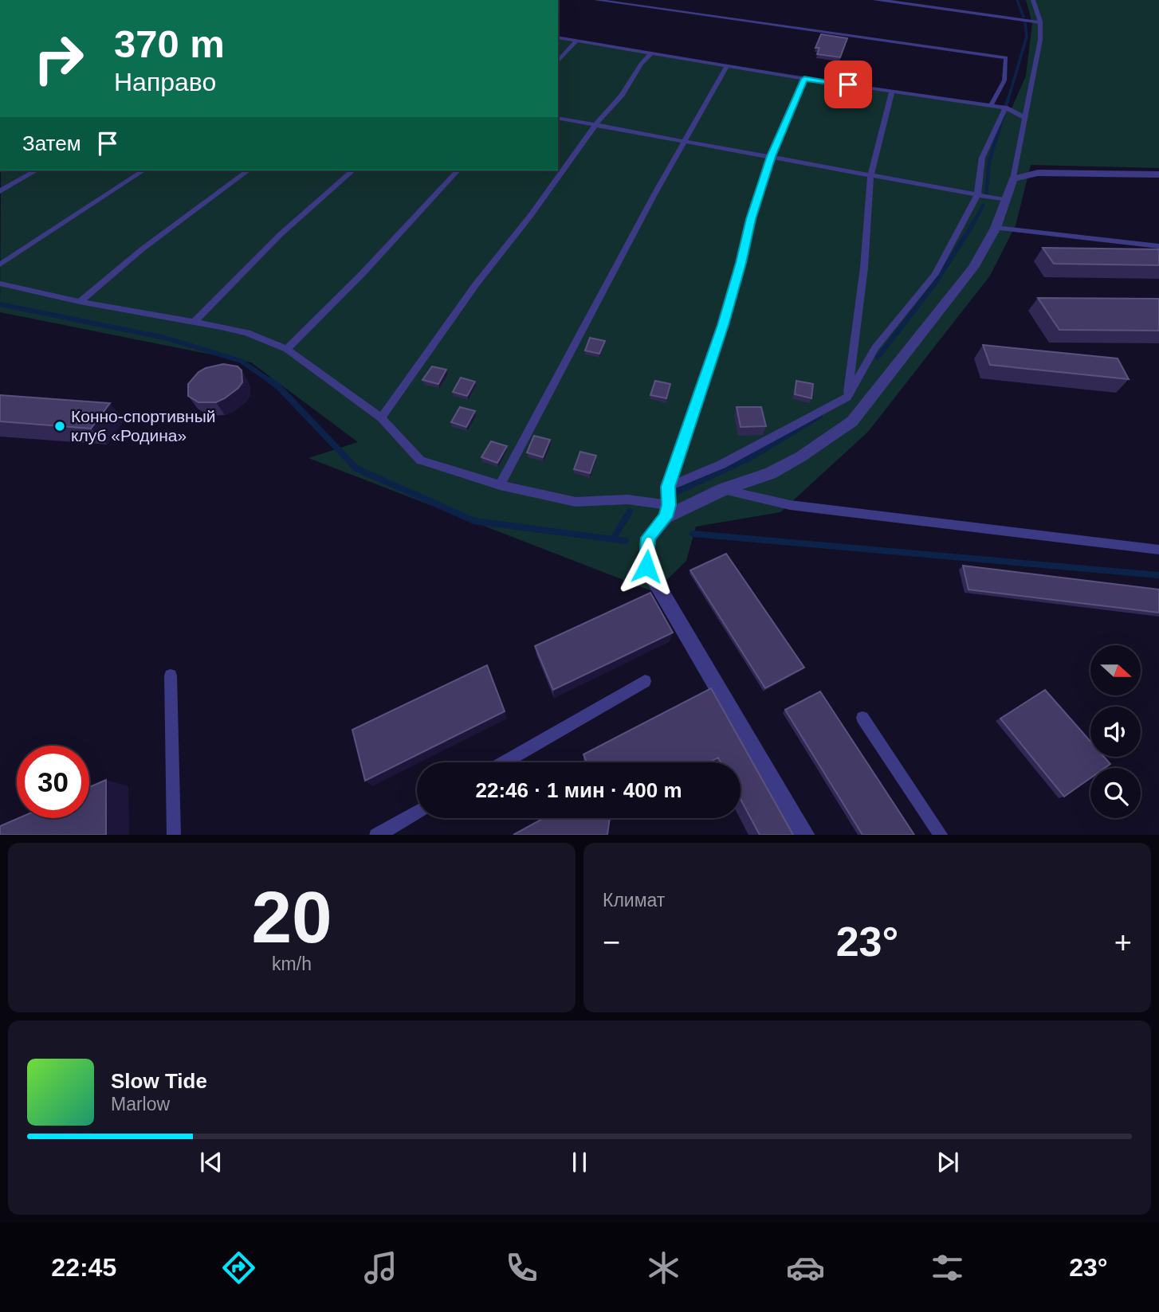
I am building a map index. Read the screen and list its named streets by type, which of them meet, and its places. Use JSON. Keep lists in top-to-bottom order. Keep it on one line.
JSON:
{"places":["Конно-спортивный клуб «Родина»"],"north":"right","page":{"turn":["370 m","Направо"],"then":"Затем","limit":"30","trip":"22:46 · 1 мин · 400 m","tile":[["20","km/h"],"Климат"],"heat":["−","23°","+"],"song":["Slow Tide","Marlow"],"tabs":["22:45","23°"]}}
